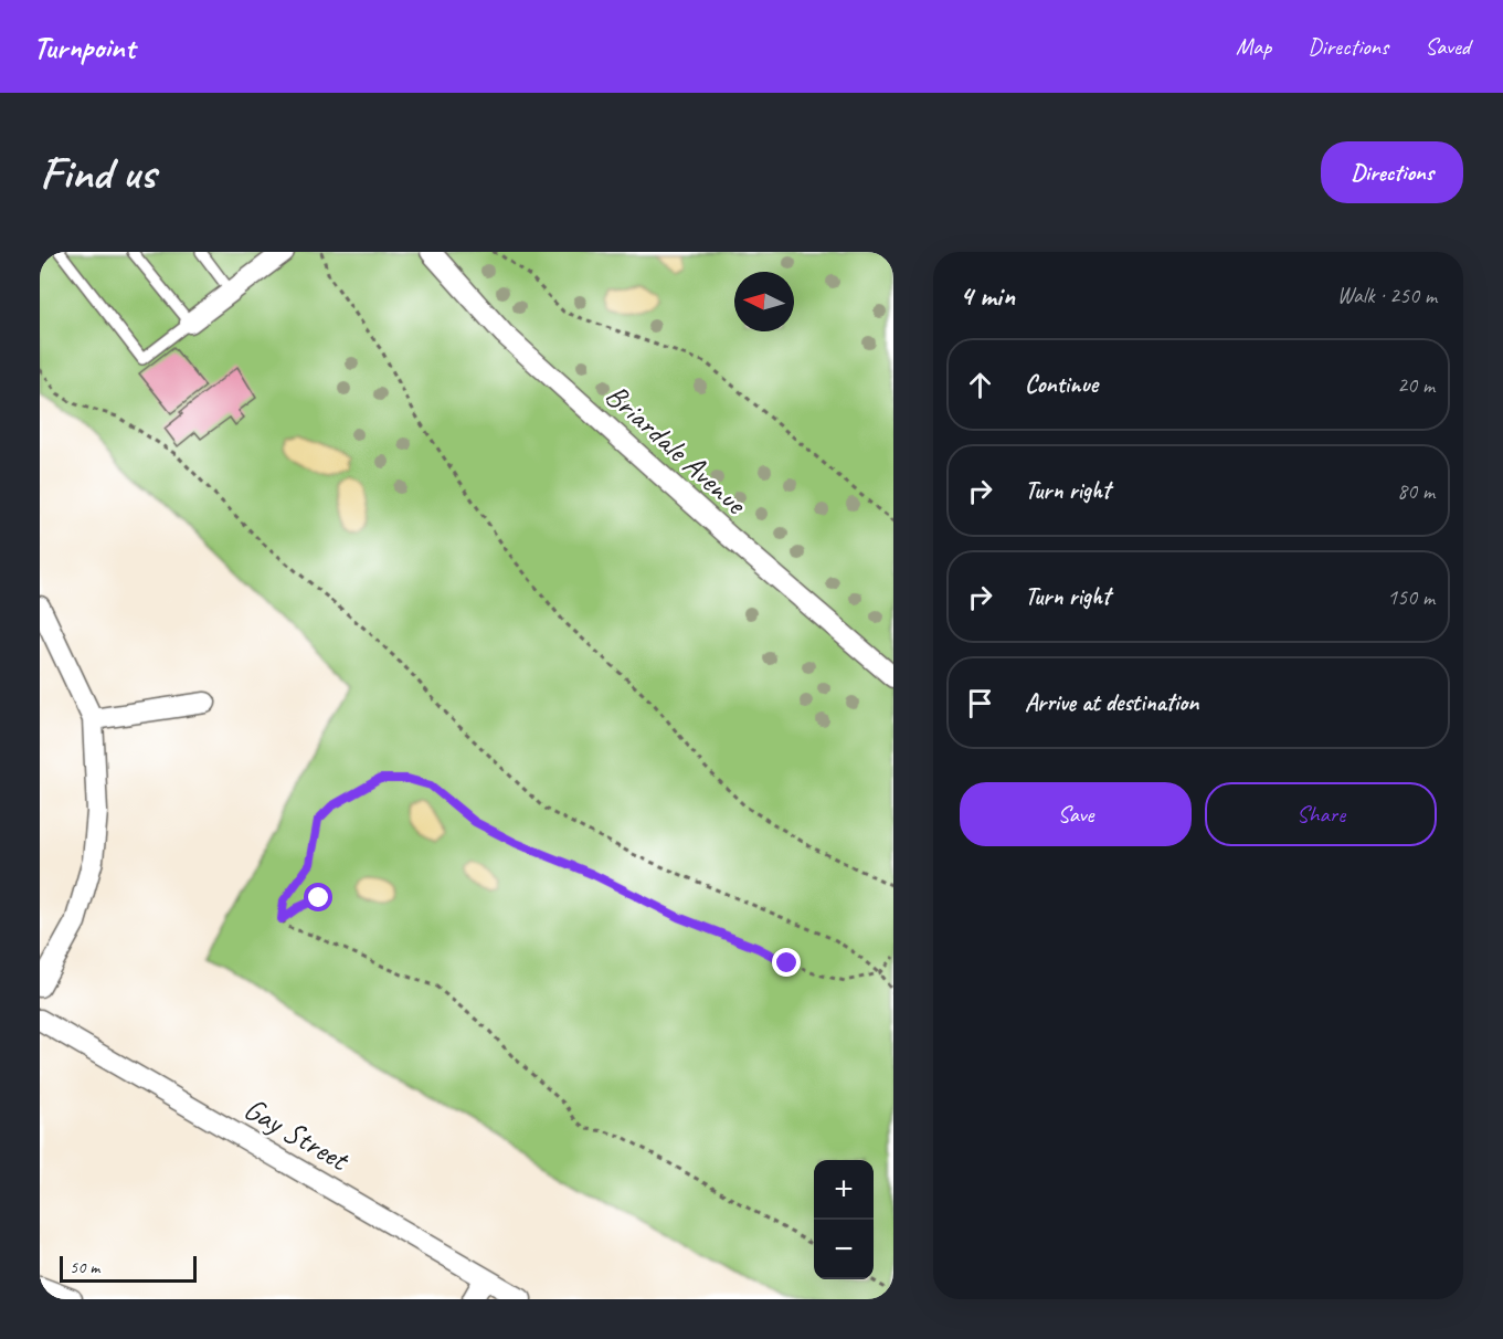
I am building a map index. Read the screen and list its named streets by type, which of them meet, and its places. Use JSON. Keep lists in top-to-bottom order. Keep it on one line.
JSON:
{"streets":{"street":["Briardale Avenue","Gay Street"]},"scale_bar":"50 m","north":"left","page":{"header":"Turnpoint","nav":["Map","Directions","Saved"],"buttons":["Directions",["Save","Share"]],"title":"Find us","heading":["4 min","Walk · 250 m"],"list":[["Continue","20 m"],["Turn right","80 m"],["Turn right","150 m"],"Arrive at destination"],"map_buttons":["+","−"],"scale":"50 m"}}
